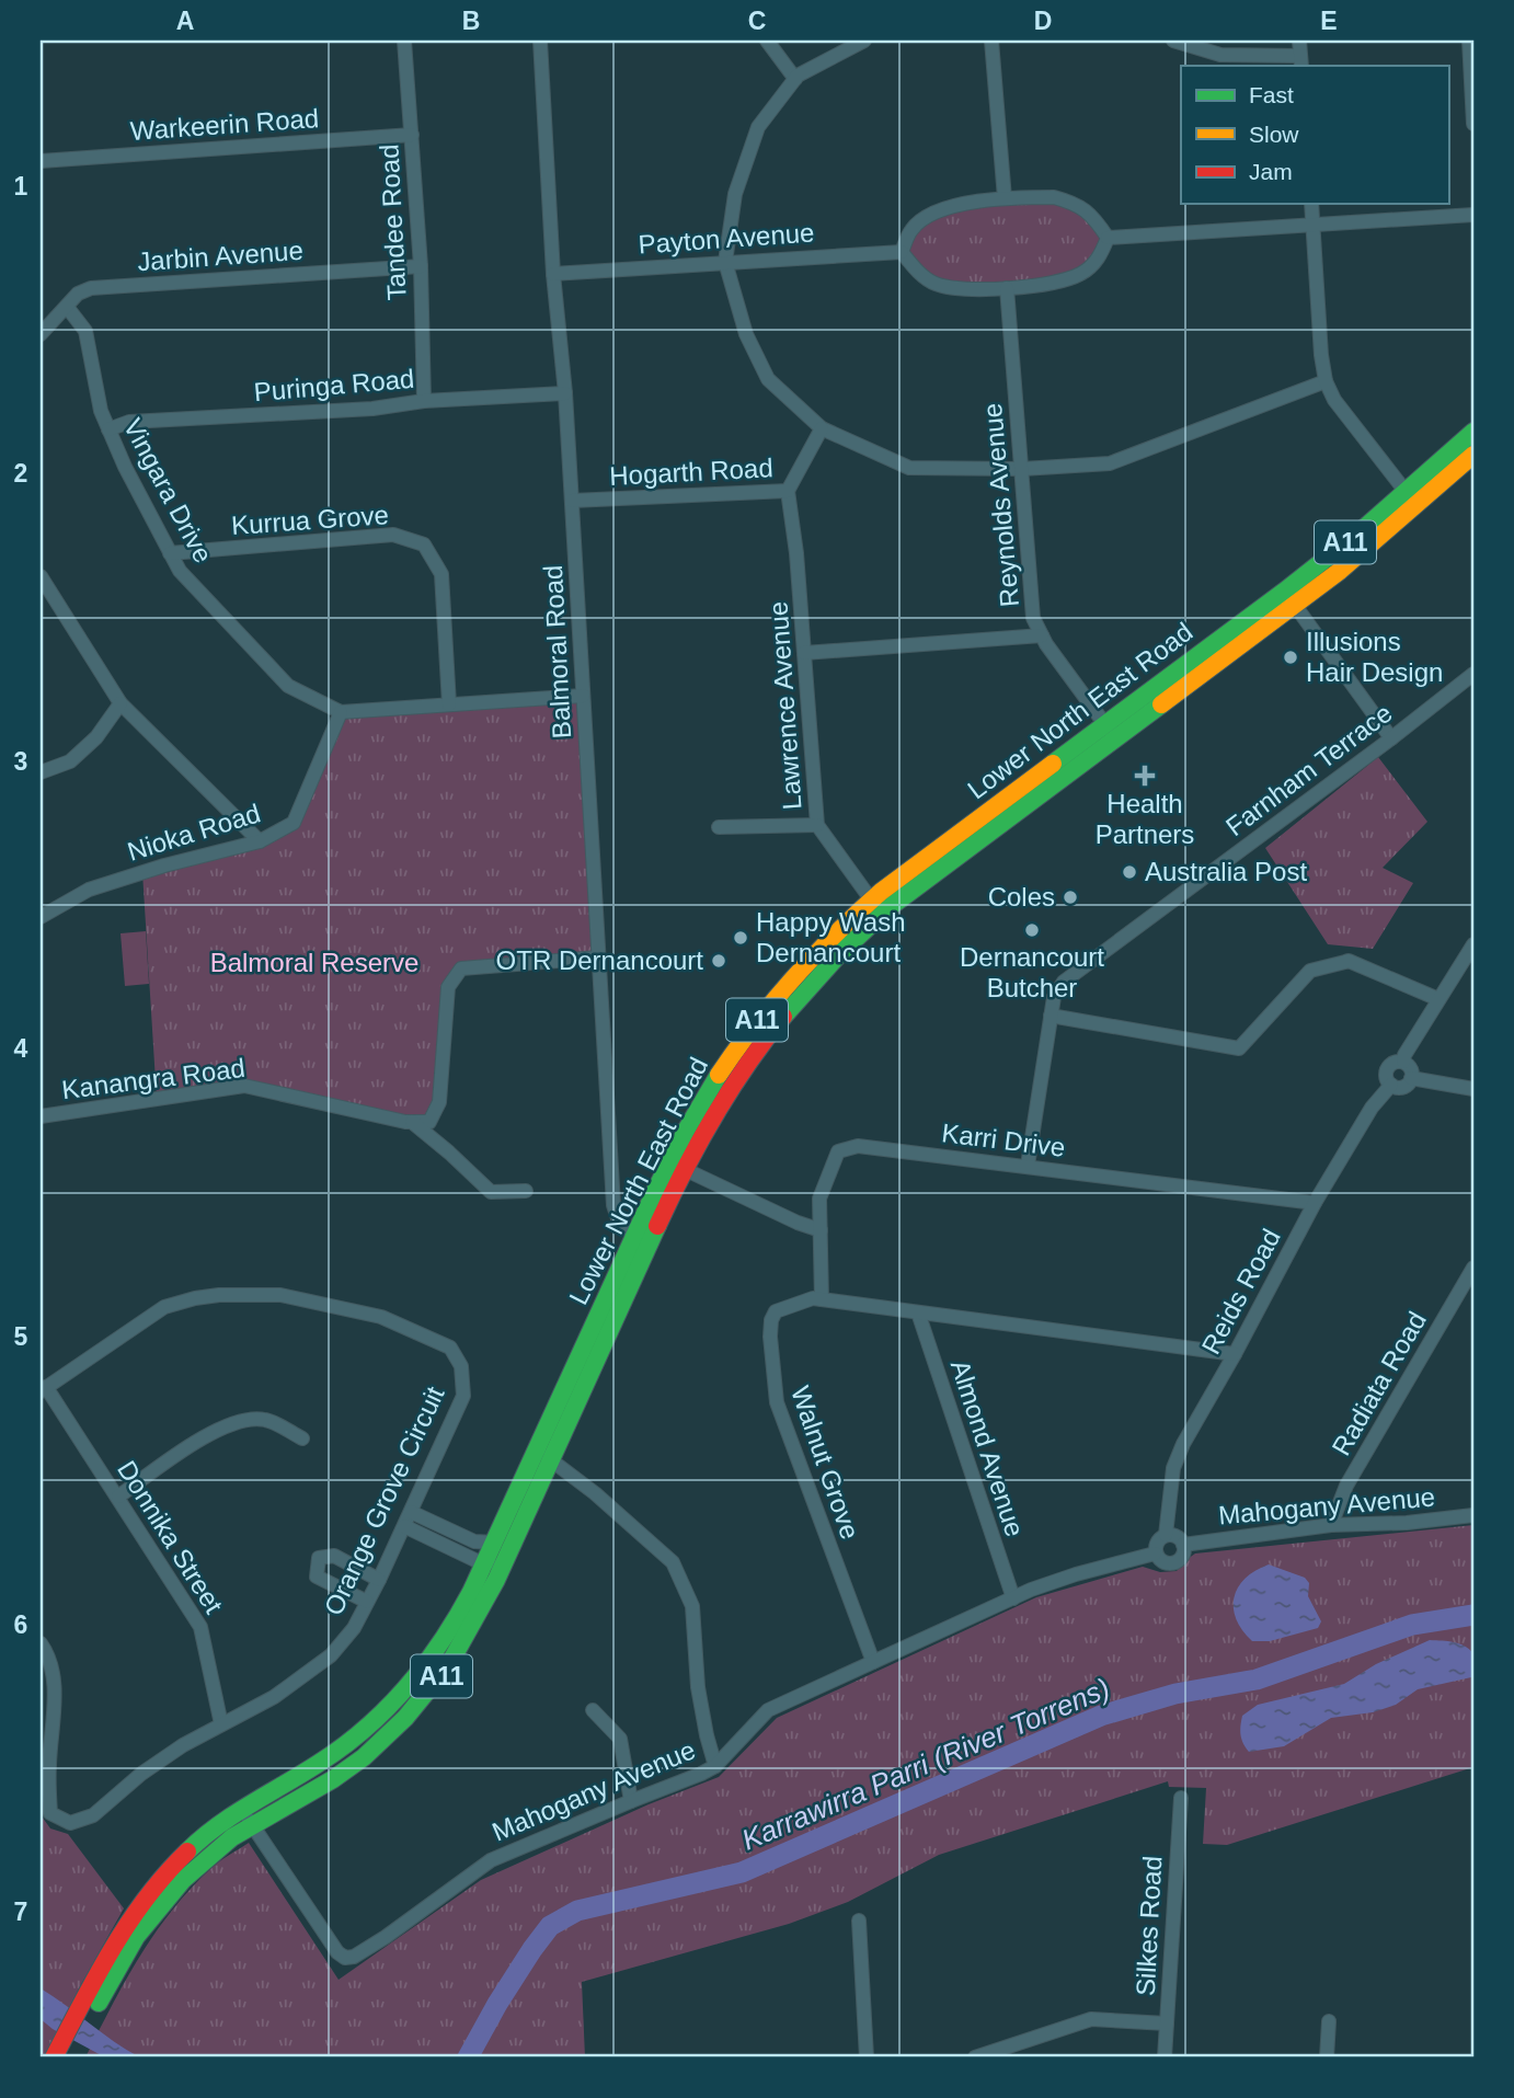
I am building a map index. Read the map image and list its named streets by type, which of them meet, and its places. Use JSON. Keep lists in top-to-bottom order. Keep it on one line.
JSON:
{"streets":{"main road":["A11","Lower North East Road"],"street":["Warkeerin Road","Tandee Road","Payton Avenue","Jarbin Avenue","Puringa Road","Hogarth Road","Vingara Drive","Reynolds Avenue","Kurrua Grove","Balmoral Road","Lawrence Avenue","Farnham Terrace","Nioka Road","Kanangra Road","Karri Drive","Reids Road","Radiata Road","Almond Avenue","Walnut Grove","Orange Grove Circuit","Mahogany Avenue","Donnika Street","Silkes Road"]},"crossings":[["Warkeerin Road","Tandee Road"],["Tandee Road","Jarbin Avenue"],["Tandee Road","Puringa Road"],["Payton Avenue","Balmoral Road"],["Jarbin Avenue","Vingara Drive"],["Puringa Road","Vingara Drive"],["Puringa Road","Balmoral Road"],["Hogarth Road","Balmoral Road"],["Hogarth Road","Lawrence Avenue"],["Vingara Drive","Kurrua Grove"],["Vingara Drive","Nioka Road"],["Reynolds Avenue","Lower North East Road"],["Balmoral Road","Lower North East Road"],["Lawrence Avenue","Lower North East Road"],["Lower North East Road","Mahogany Avenue"],["Farnham Terrace","Karri Drive"],["Karri Drive","Reids Road"],["Karri Drive","Walnut Grove"],["Reids Road","Mahogany Avenue"],["Radiata Road","Mahogany Avenue"],["Almond Avenue","Mahogany Avenue"],["Walnut Grove","Mahogany Avenue"],["Orange Grove Circuit","Donnika Street"]],"water":["Karrawirra Parri (River Torrens)"],"parks":["Balmoral Reserve"],"places":{"other":["Illusions Hair Design","Australia Post","Coles","Dernancourt Butcher","Happy Wash Dernancourt","OTR Dernancourt"],"health":["Health Partners"]},"legend":["Fast","Slow","Jam"],"grid":{"columns":["A","B","C","D","E"],"rows":["1","2","3","4","5","6","7"]}}
